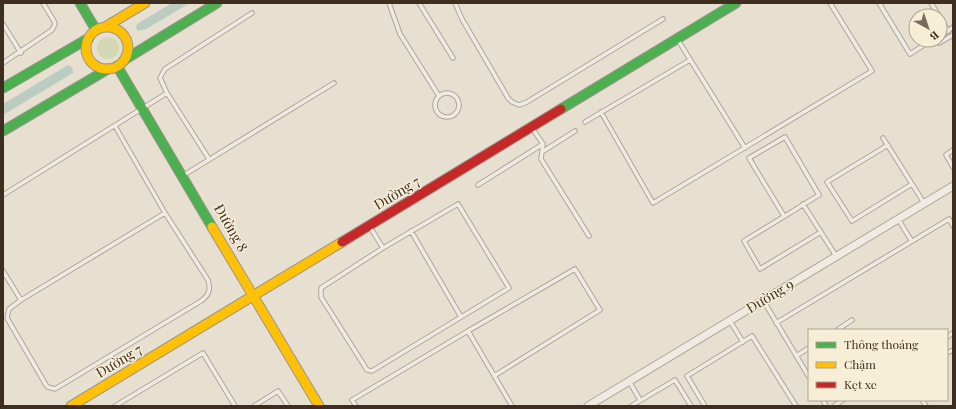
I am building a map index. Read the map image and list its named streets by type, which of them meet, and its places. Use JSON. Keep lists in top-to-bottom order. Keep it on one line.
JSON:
{"streets":{"street":["Đường 7","Đường 8","Đường 9"]},"crossings":[["Đường 7","Đường 8"]],"legend":["Thông thoáng","Chậm","Kẹt xe"],"north":"bottom right"}
